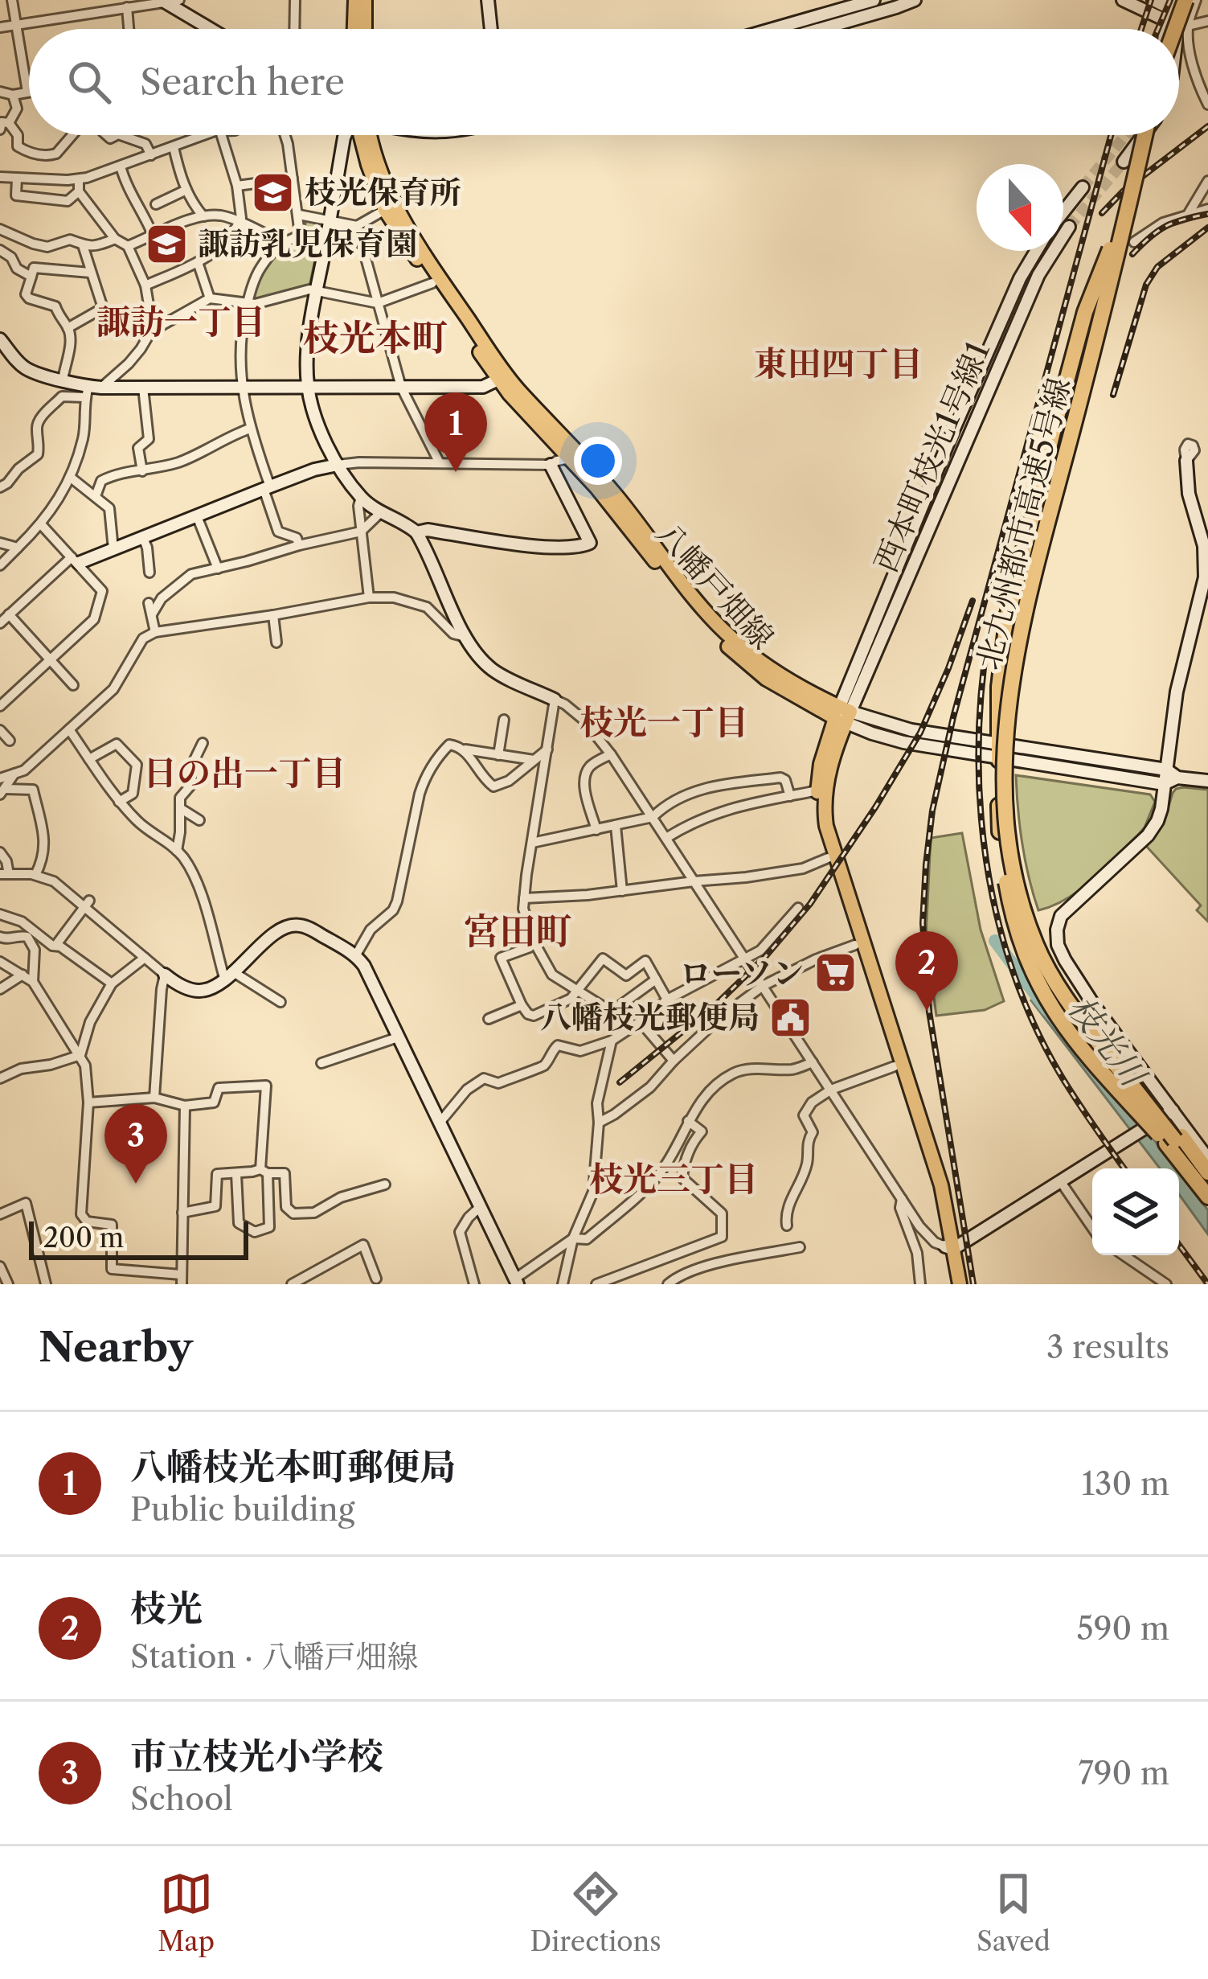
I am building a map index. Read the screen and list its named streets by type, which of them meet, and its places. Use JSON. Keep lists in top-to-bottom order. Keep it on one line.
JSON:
{"streets":{"highway":["北九州都市高速5号線"],"main road":["八幡戸畑線"],"street":["西本町枝光1号線1"]},"crossings":[["西本町枝光1号線1","八幡戸畑線"]],"districts":["諏訪一丁目","枝光本町","東田四丁目","枝光一丁目","日の出一丁目","宮田町","枝光三丁目"],"water":["枝光川"],"places":{"school or university":["枝光保育所","諏訪乳児保育園"],"supermarket":["ローソン"],"public building":["八幡枝光郵便局"]},"scale_bar":"200 m","north":"bottom","page":{"search":"Search here","pins":["1","2","3"],"scale":"200 m","heading":["Nearby","3 results"],"list":[{"mark":"1","name":"八幡枝光本町郵便局","note":"Public building","value":"130 m"},{"mark":"2","name":"枝光","note":"Station · 八幡戸畑線","value":"590 m"},{"mark":"3","name":"市立枝光小学校","note":"School","value":"790 m"}],"nav":["Map","Directions","Saved"]}}
